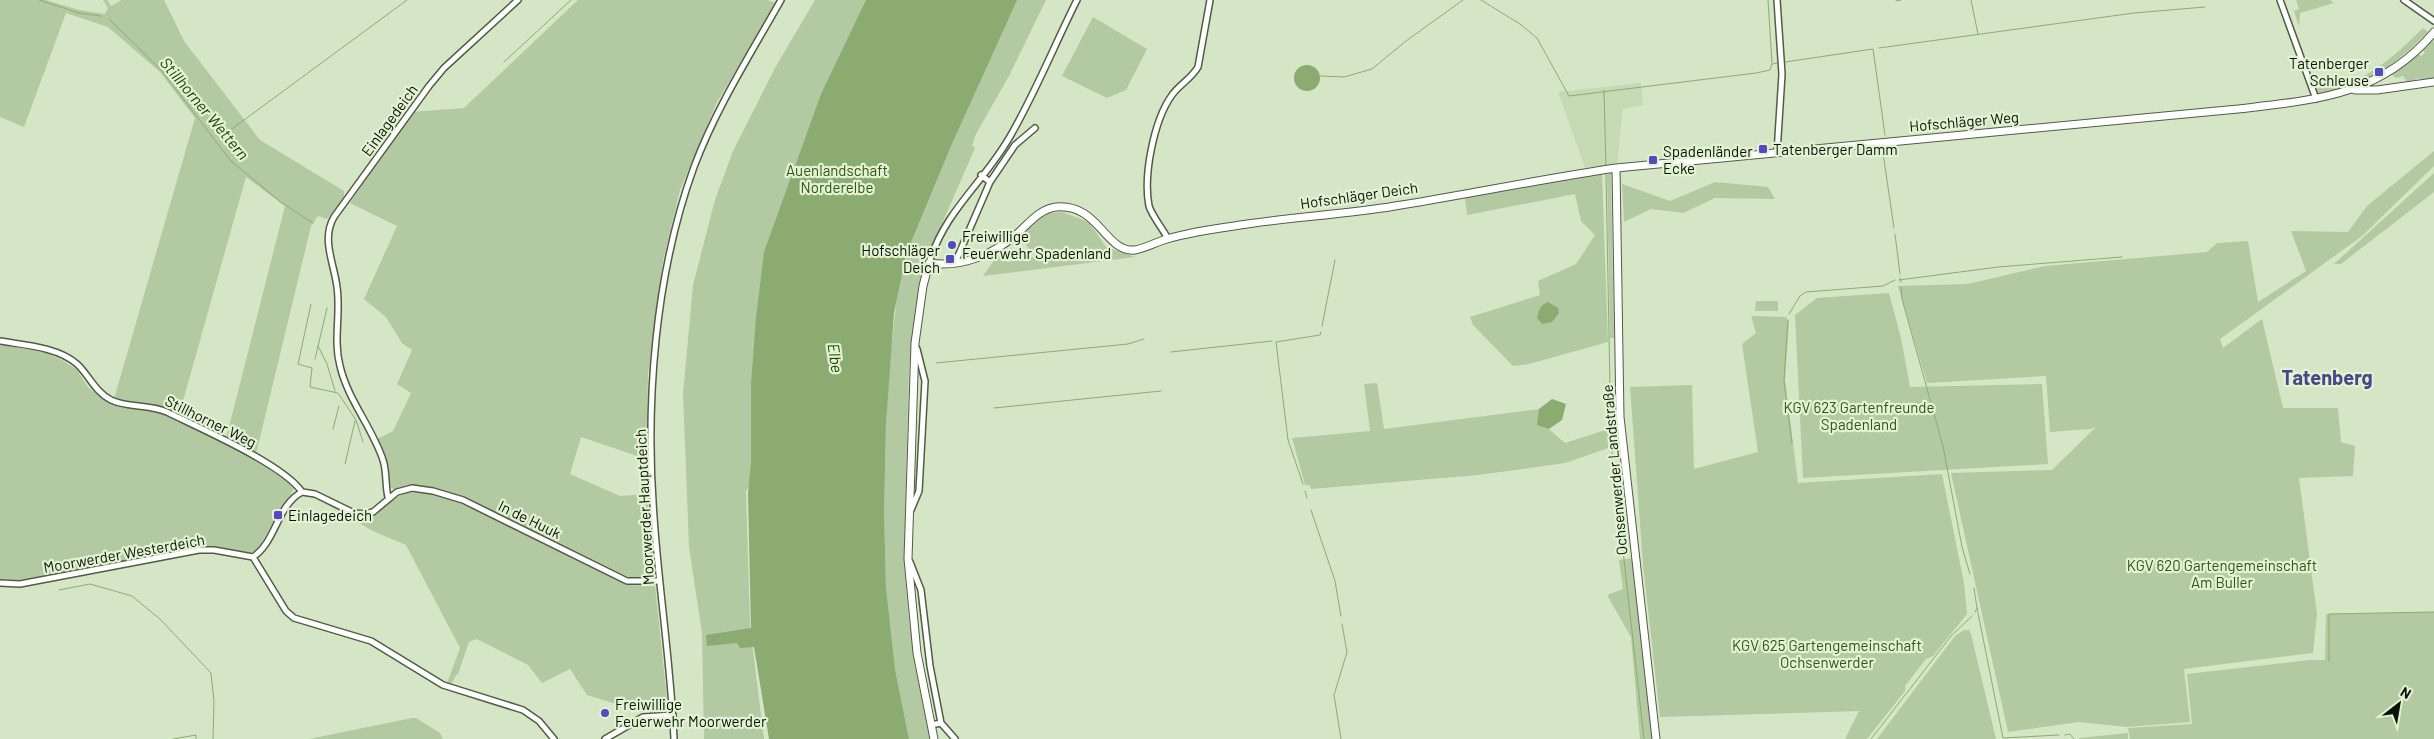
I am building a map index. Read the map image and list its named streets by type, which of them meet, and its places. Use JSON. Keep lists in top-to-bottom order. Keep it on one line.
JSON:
{"streets":{"street":["Einlagedeich","Hofschläger Weg","Hofschläger Deich","Stillhorner Weg","Ochsenwerder Landstraße","Moorwerder Hauptdeich","In de Huuk","Moorwerder Westerdeich"]},"crossings":[["Einlagedeich","Stillhorner Weg"],["Einlagedeich","In de Huuk"],["Hofschläger Weg","Hofschläger Deich"],["Hofschläger Weg","Ochsenwerder Landstraße"],["Hofschläger Deich","Ochsenwerder Landstraße"],["Stillhorner Weg","In de Huuk"],["Moorwerder Hauptdeich","In de Huuk"]],"districts":["Tatenberg"],"water":["Stillhorner Wettern","Elbe"],"parks":["Auenlandschaft Norderelbe","KGV 623 Gartenfreunde Spadenland","KGV 620 Gartengemeinschaft Am Buller","KGV 625 Gartengemeinschaft Ochsenwerder"],"places":{"transit":["Tatenberger Schleuse","Tatenberger Damm","Spadenländer Ecke","Hofschläger Deich","Einlagedeich"],"other":["Freiwillige Feuerwehr Spadenland","Freiwillige Feuerwehr Moorwerder"]},"north":"top right"}
